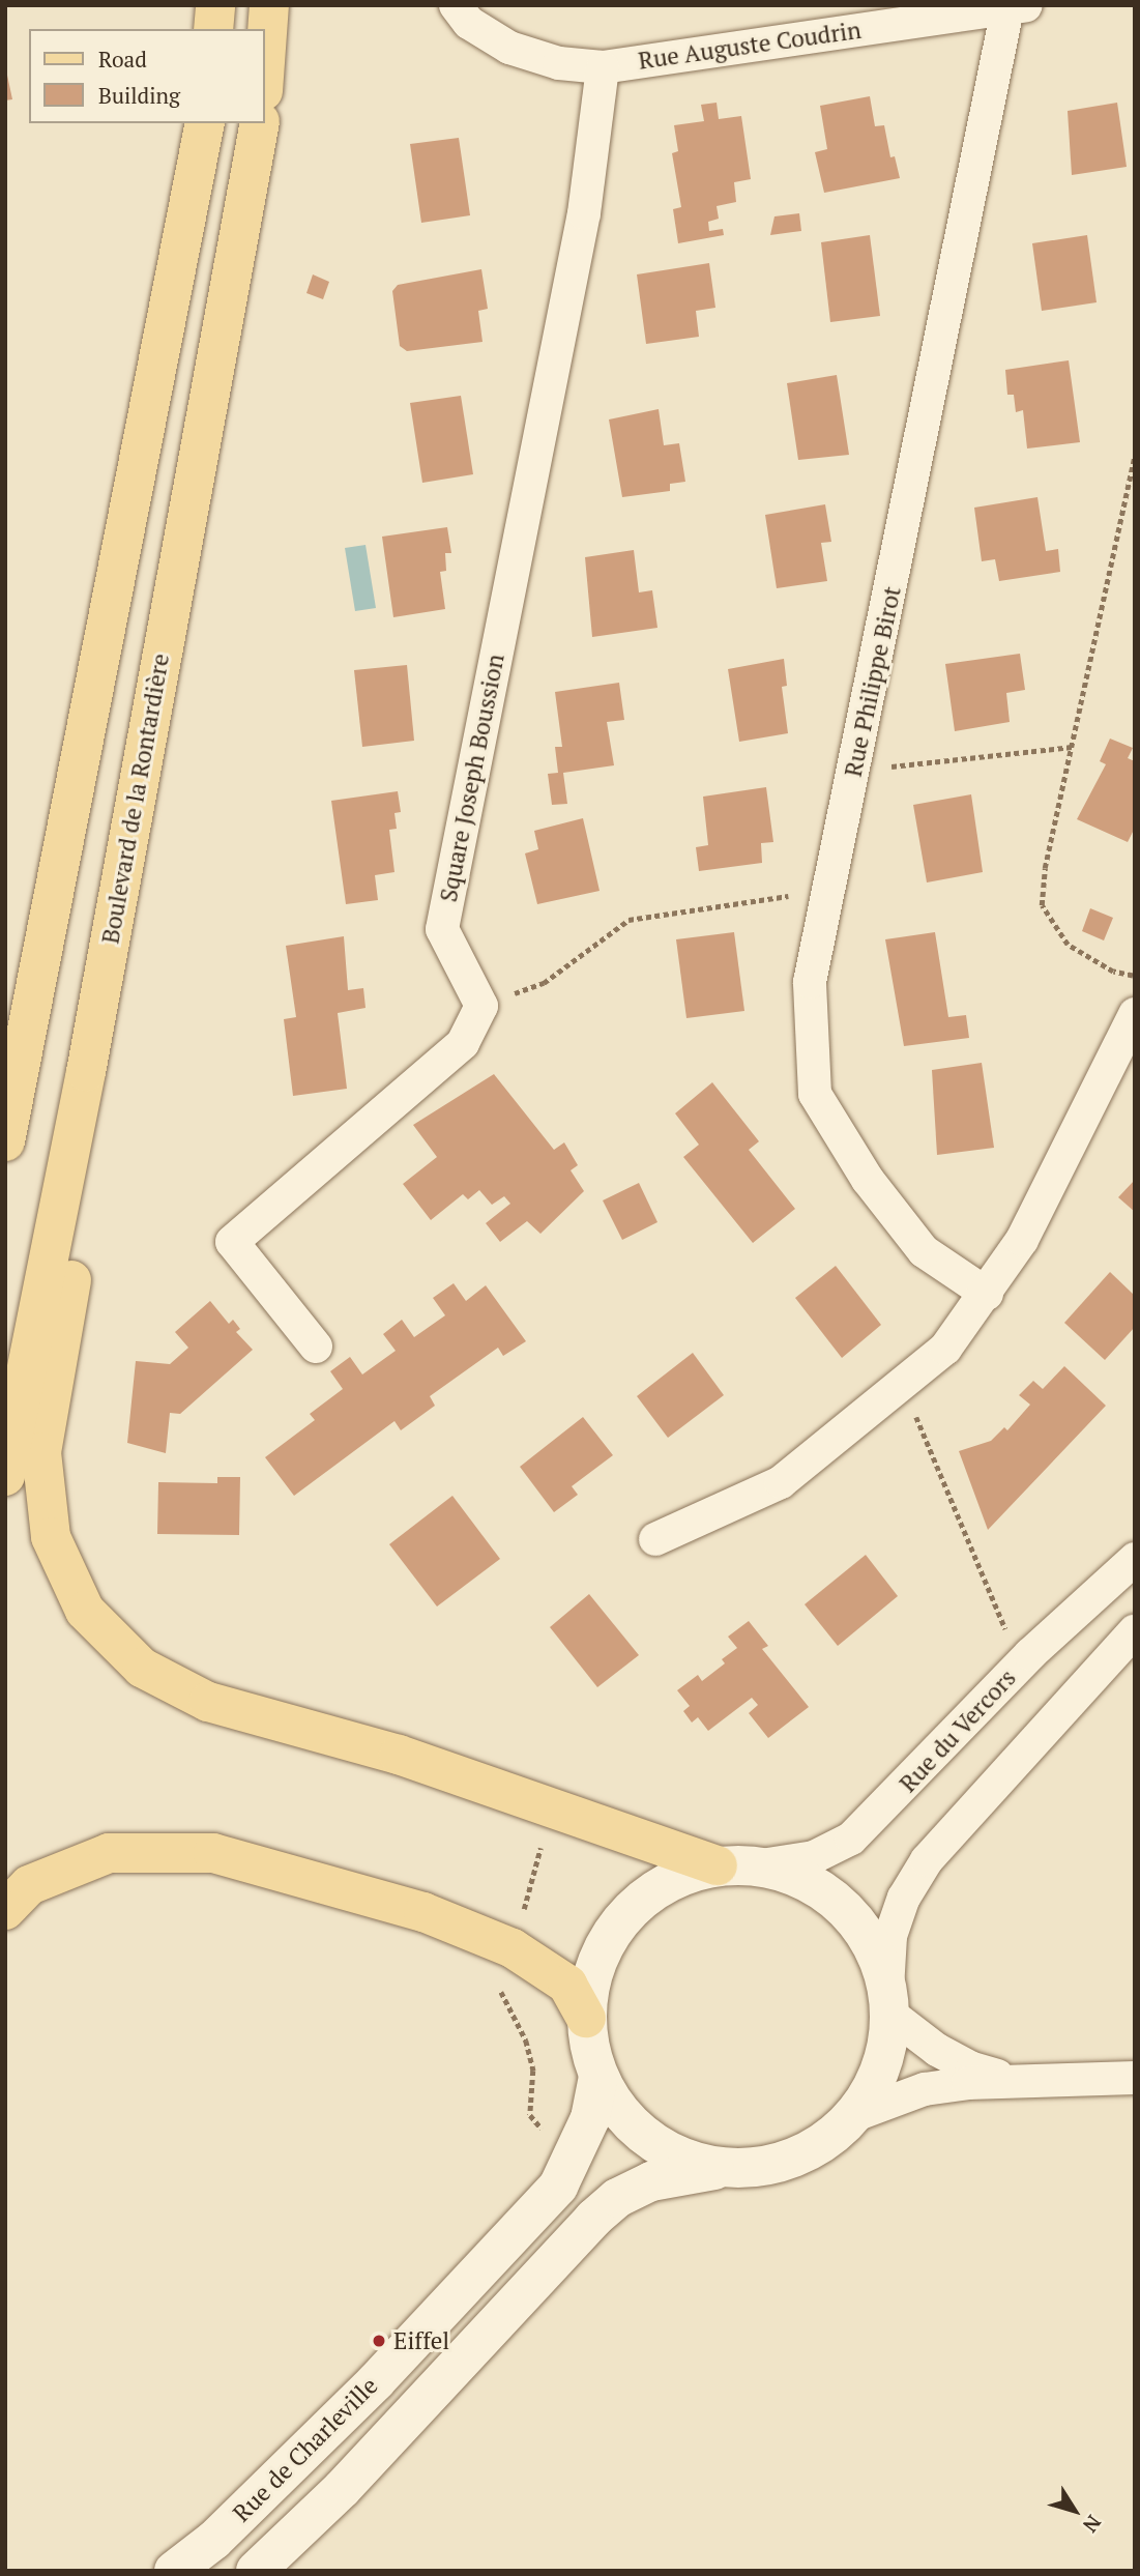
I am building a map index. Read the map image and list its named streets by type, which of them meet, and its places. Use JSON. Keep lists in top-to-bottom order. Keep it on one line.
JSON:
{"streets":{"main road":["Boulevard de la Rontardière"],"street":["Rue Auguste Coudrin","Rue Philippe Birot","Square Joseph Boussion","Rue du Vercors","Rue de Charleville"]},"crossings":[["Rue Auguste Coudrin","Rue Philippe Birot"],["Rue Auguste Coudrin","Square Joseph Boussion"]],"places":["Eiffel"],"legend":["Road","Building"],"north":"bottom right"}
